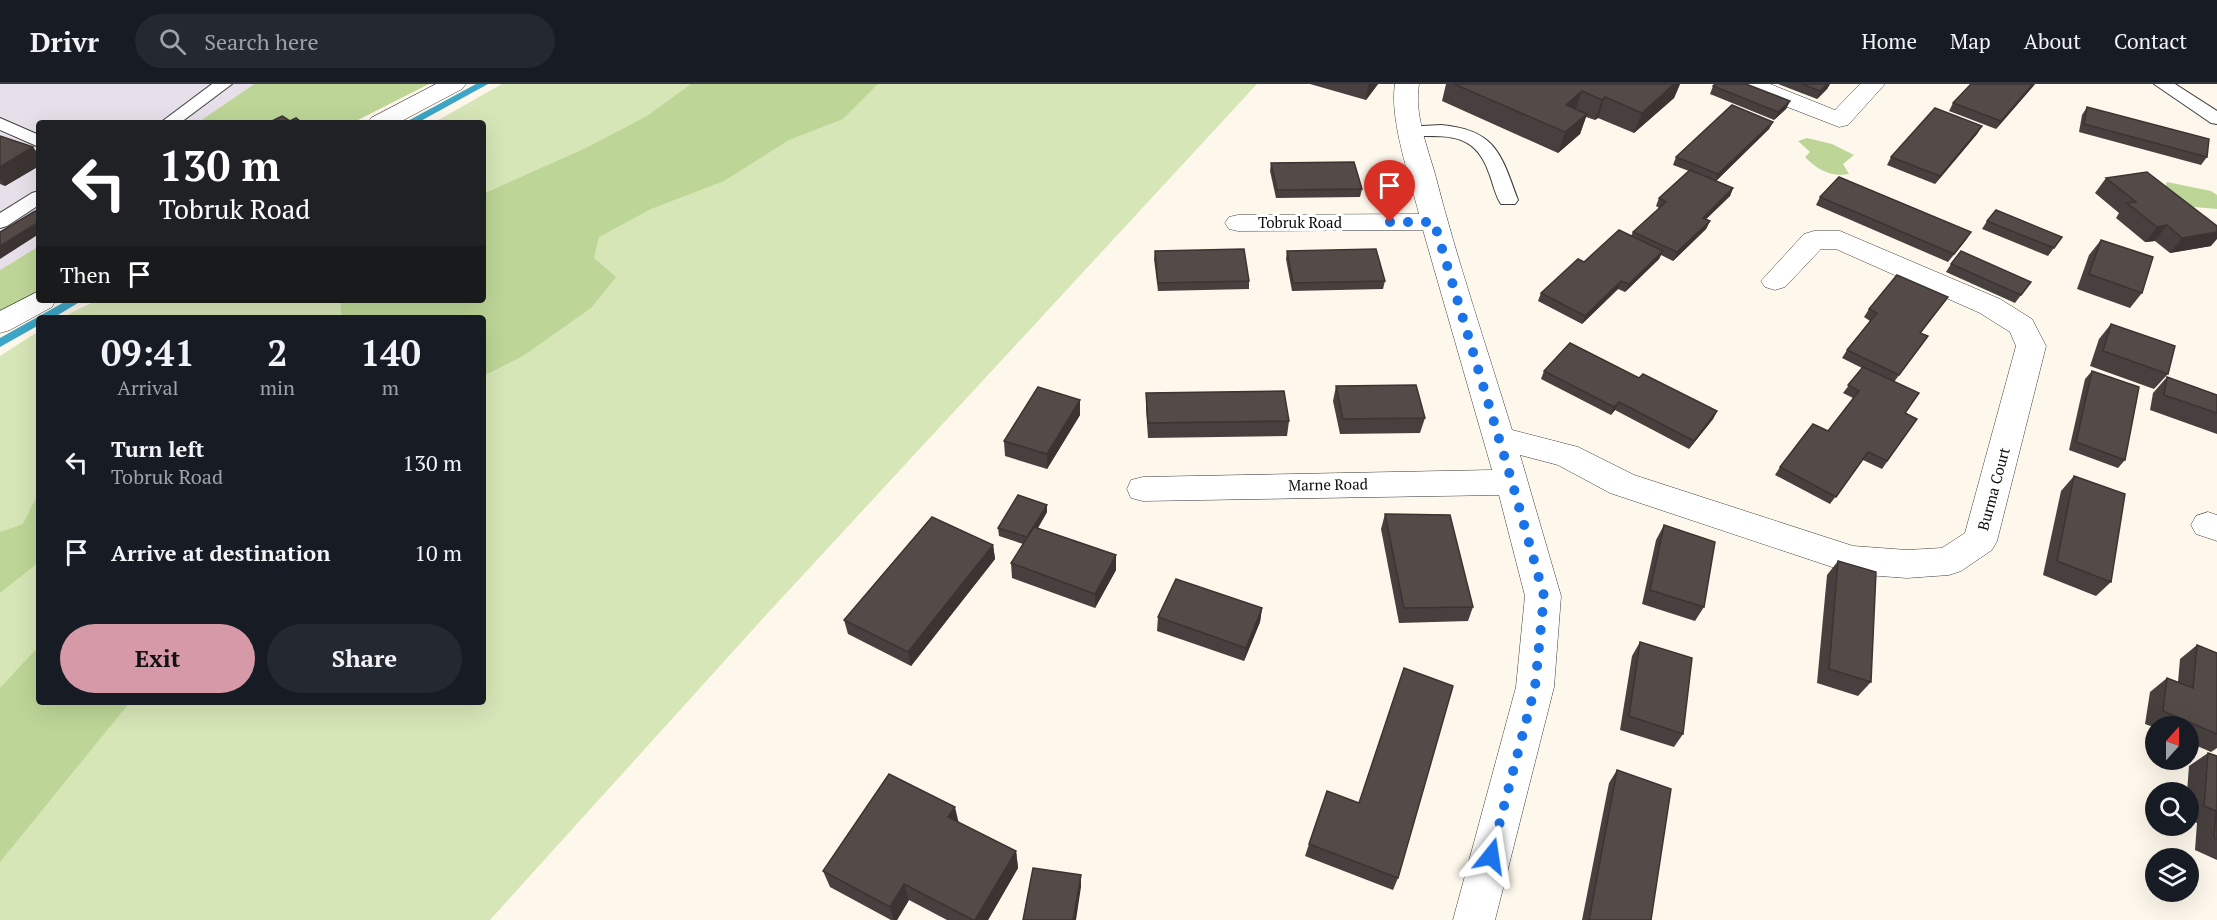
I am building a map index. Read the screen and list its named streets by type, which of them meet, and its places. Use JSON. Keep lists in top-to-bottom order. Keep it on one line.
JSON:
{"streets":{"street":["Tobruk Road","Marne Road","Burma Court"]},"north":"top","page":{"header":"Drivr","search":"Search here","nav":["Home","Map","About","Contact"],"turn":["130 m","Tobruk Road"],"then":"Then","eta":["09:41","Arrival","2","min","140","m"],"list":[{"name":"Turn left","note":"Tobruk Road","value":"130 m"},{"name":"Arrive at destination","value":"10 m"}],"buttons":["Exit","Share"]}}
